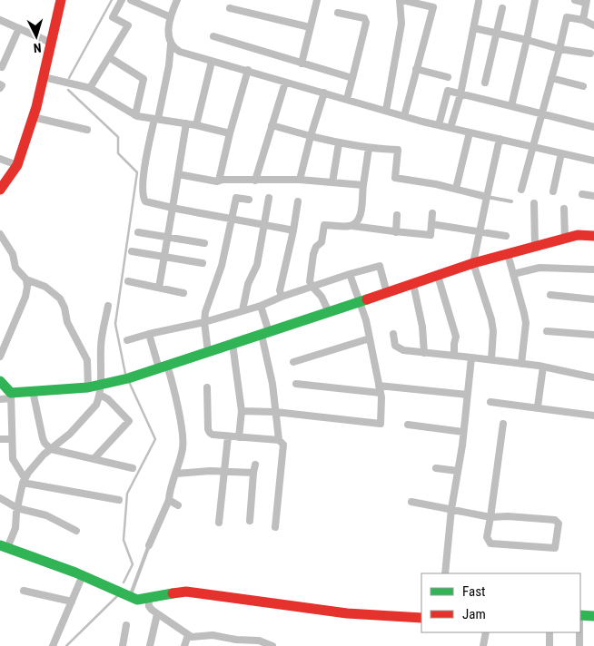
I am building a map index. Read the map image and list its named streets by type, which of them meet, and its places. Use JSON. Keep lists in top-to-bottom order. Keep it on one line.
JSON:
{"legend":["Fast","Jam"],"north":"bottom"}
